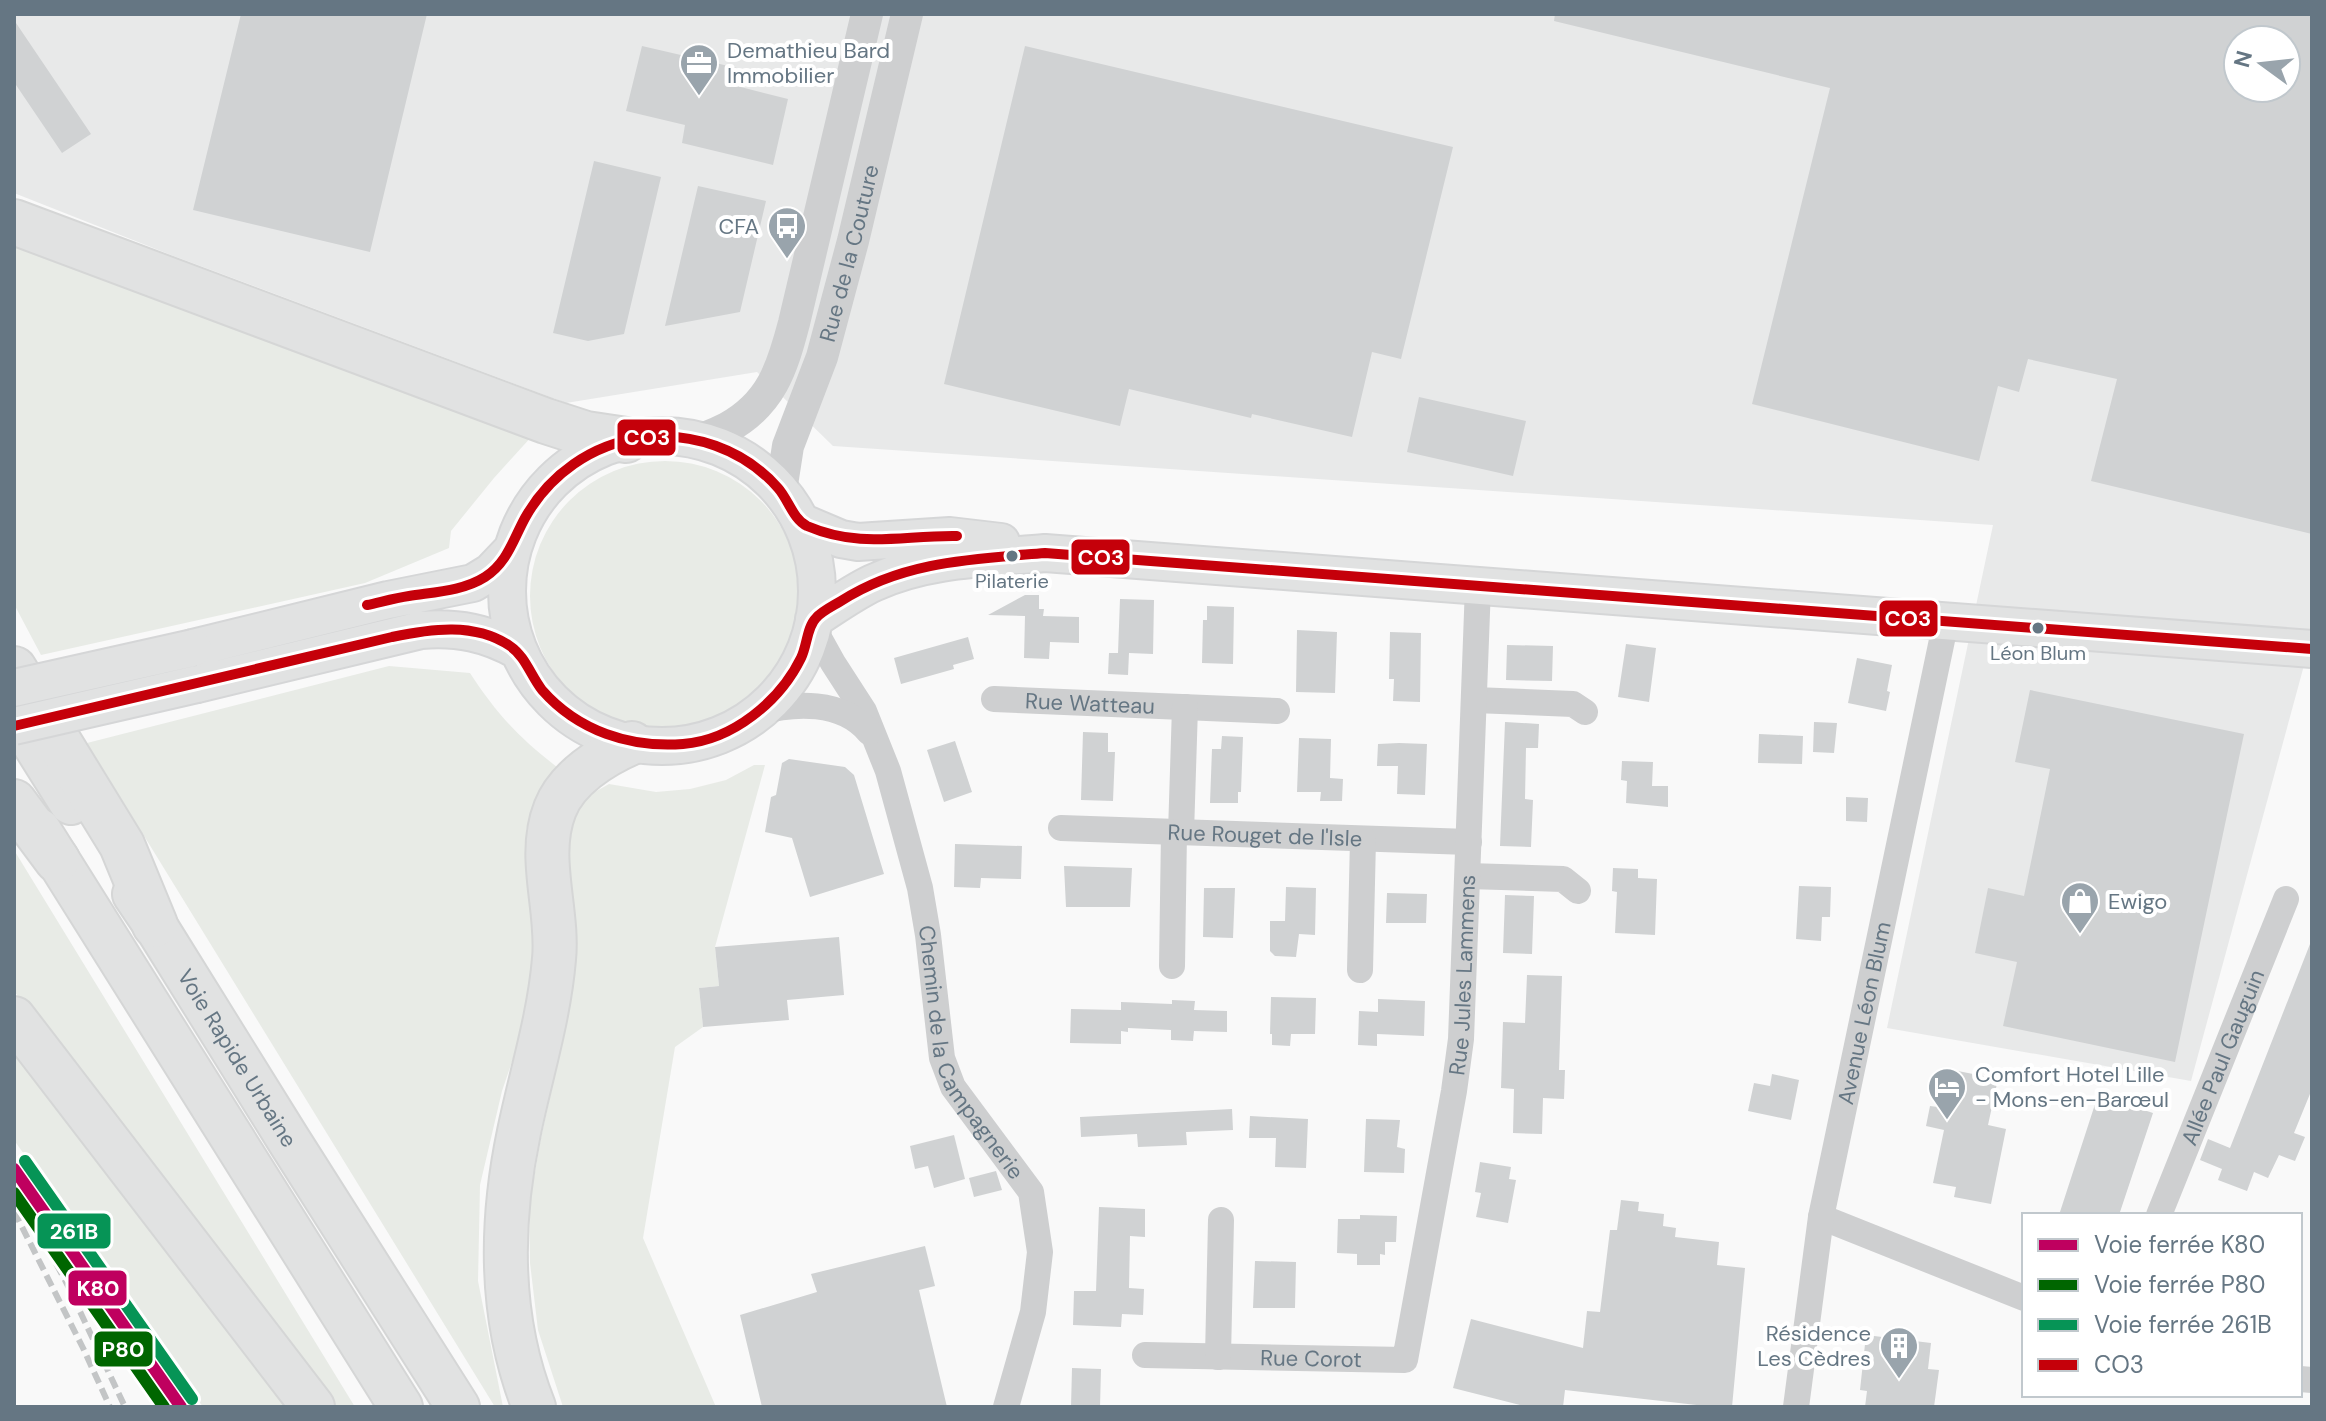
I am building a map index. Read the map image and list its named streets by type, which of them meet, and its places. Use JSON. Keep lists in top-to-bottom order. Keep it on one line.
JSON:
{"streets":{"highway":["Voie Rapide Urbaine"],"street":["Rue de la Couture","Rue Watteau","Rue Rouget de l'Isle","Rue Jules Lammens","Avenue Léon Blum","Chemin de la Campagnerie","Allée Paul Gauguin","Rue Corot"]},"crossings":[["Rue Watteau","Rue Rouget de l'Isle"],["Rue Rouget de l'Isle","Rue Jules Lammens"],["Rue Jules Lammens","Rue Corot"]],"places":{"office":["Demathieu Bard Immobilier"],"bus stop":["CFA"],"other":["Pilaterie","Léon Blum"],"shop":["Ewigo"],"hotel":["Comfort Hotel Lille - Mons-en-Barœul"],"building":["Résidence Les Cèdres"]},"lines":["transit line CO3","rail line 261B","rail line K80","rail line P80"],"legend":["Voie ferrée K80","Voie ferrée P80","Voie ferrée 261B","CO3"],"north":"left"}
